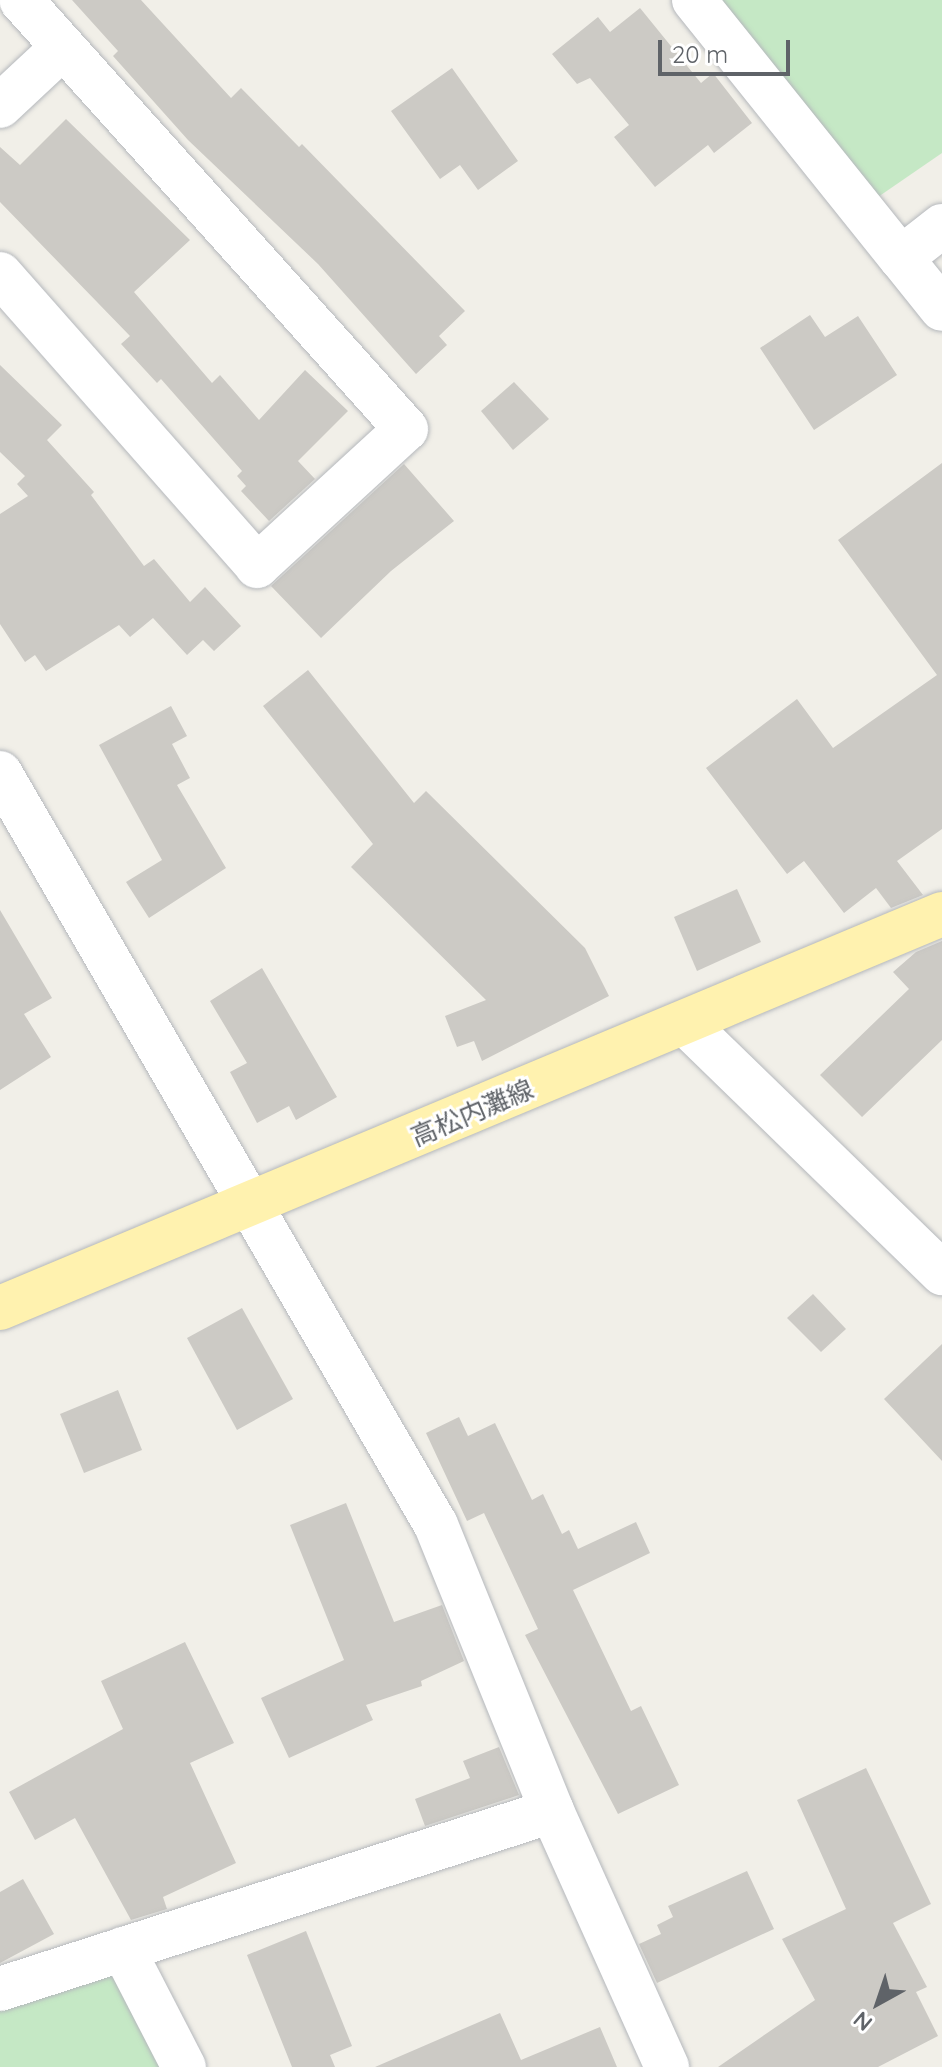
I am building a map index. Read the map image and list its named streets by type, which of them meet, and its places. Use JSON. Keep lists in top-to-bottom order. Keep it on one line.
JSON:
{"streets":{"main road":["高松内灘線"]},"scale_bar":"20 m","north":"bottom left"}
